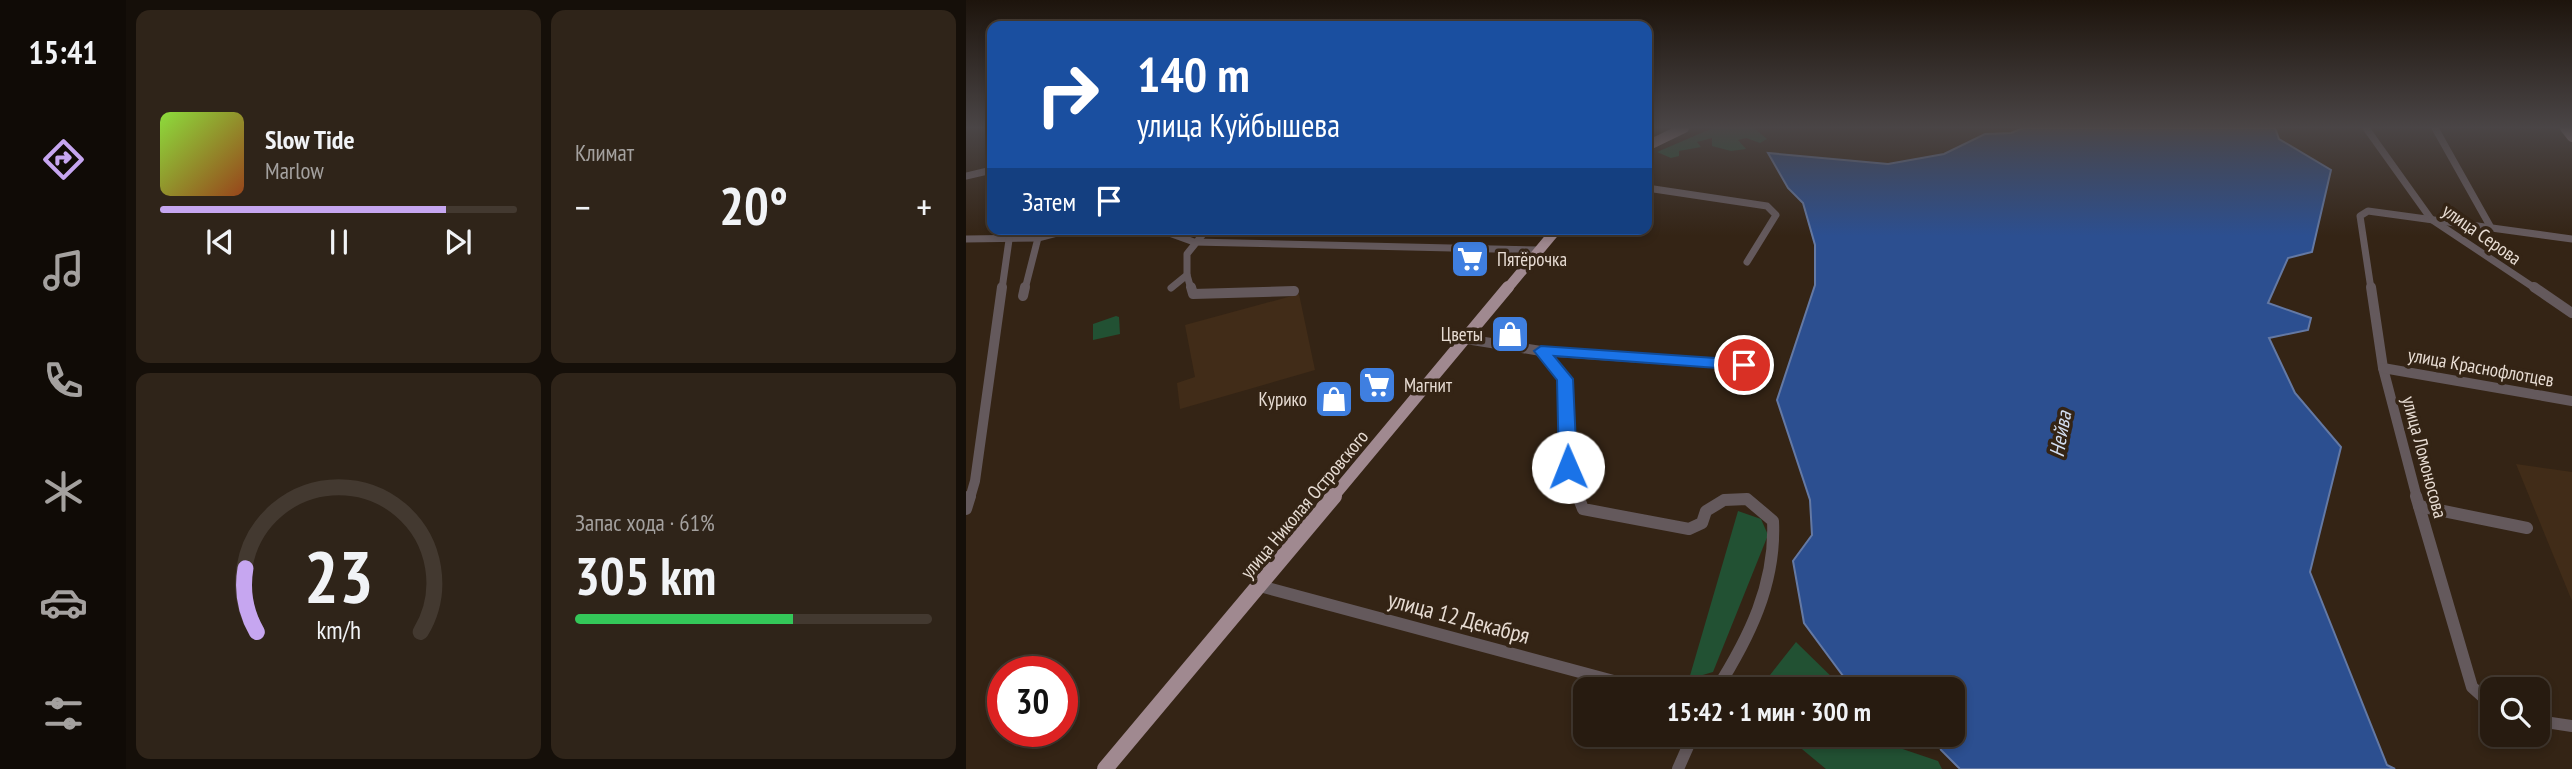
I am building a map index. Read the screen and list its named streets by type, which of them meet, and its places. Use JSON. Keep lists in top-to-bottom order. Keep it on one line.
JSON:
{"streets":{"main road":["улица Николая Островского"],"street":["улица Серова","улица Краснофлотцев","улица Ломоносова","улица 12 Декабря"]},"crossings":[["улица Серова","улица Ломоносова"],["улица Краснофлотцев","улица Ломоносова"],["улица Николая Островского","улица 12 Декабря"]],"water":["Нейва"],"places":{"supermarket":["Пятёрочка","Магнит"],"shop":["Цветы","Курико"]},"page":{"tabs":"15:41","tile":["Климат",["Запас хода · 61%","305 km"]],"turn":["140 m","улица Куйбышева"],"song":["Slow Tide","Marlow"],"then":"Затем","heat":["−","20°","+"],"limit":"30","trip":"15:42 · 1 мин · 300 m","gauge":["23","km/h"]}}
